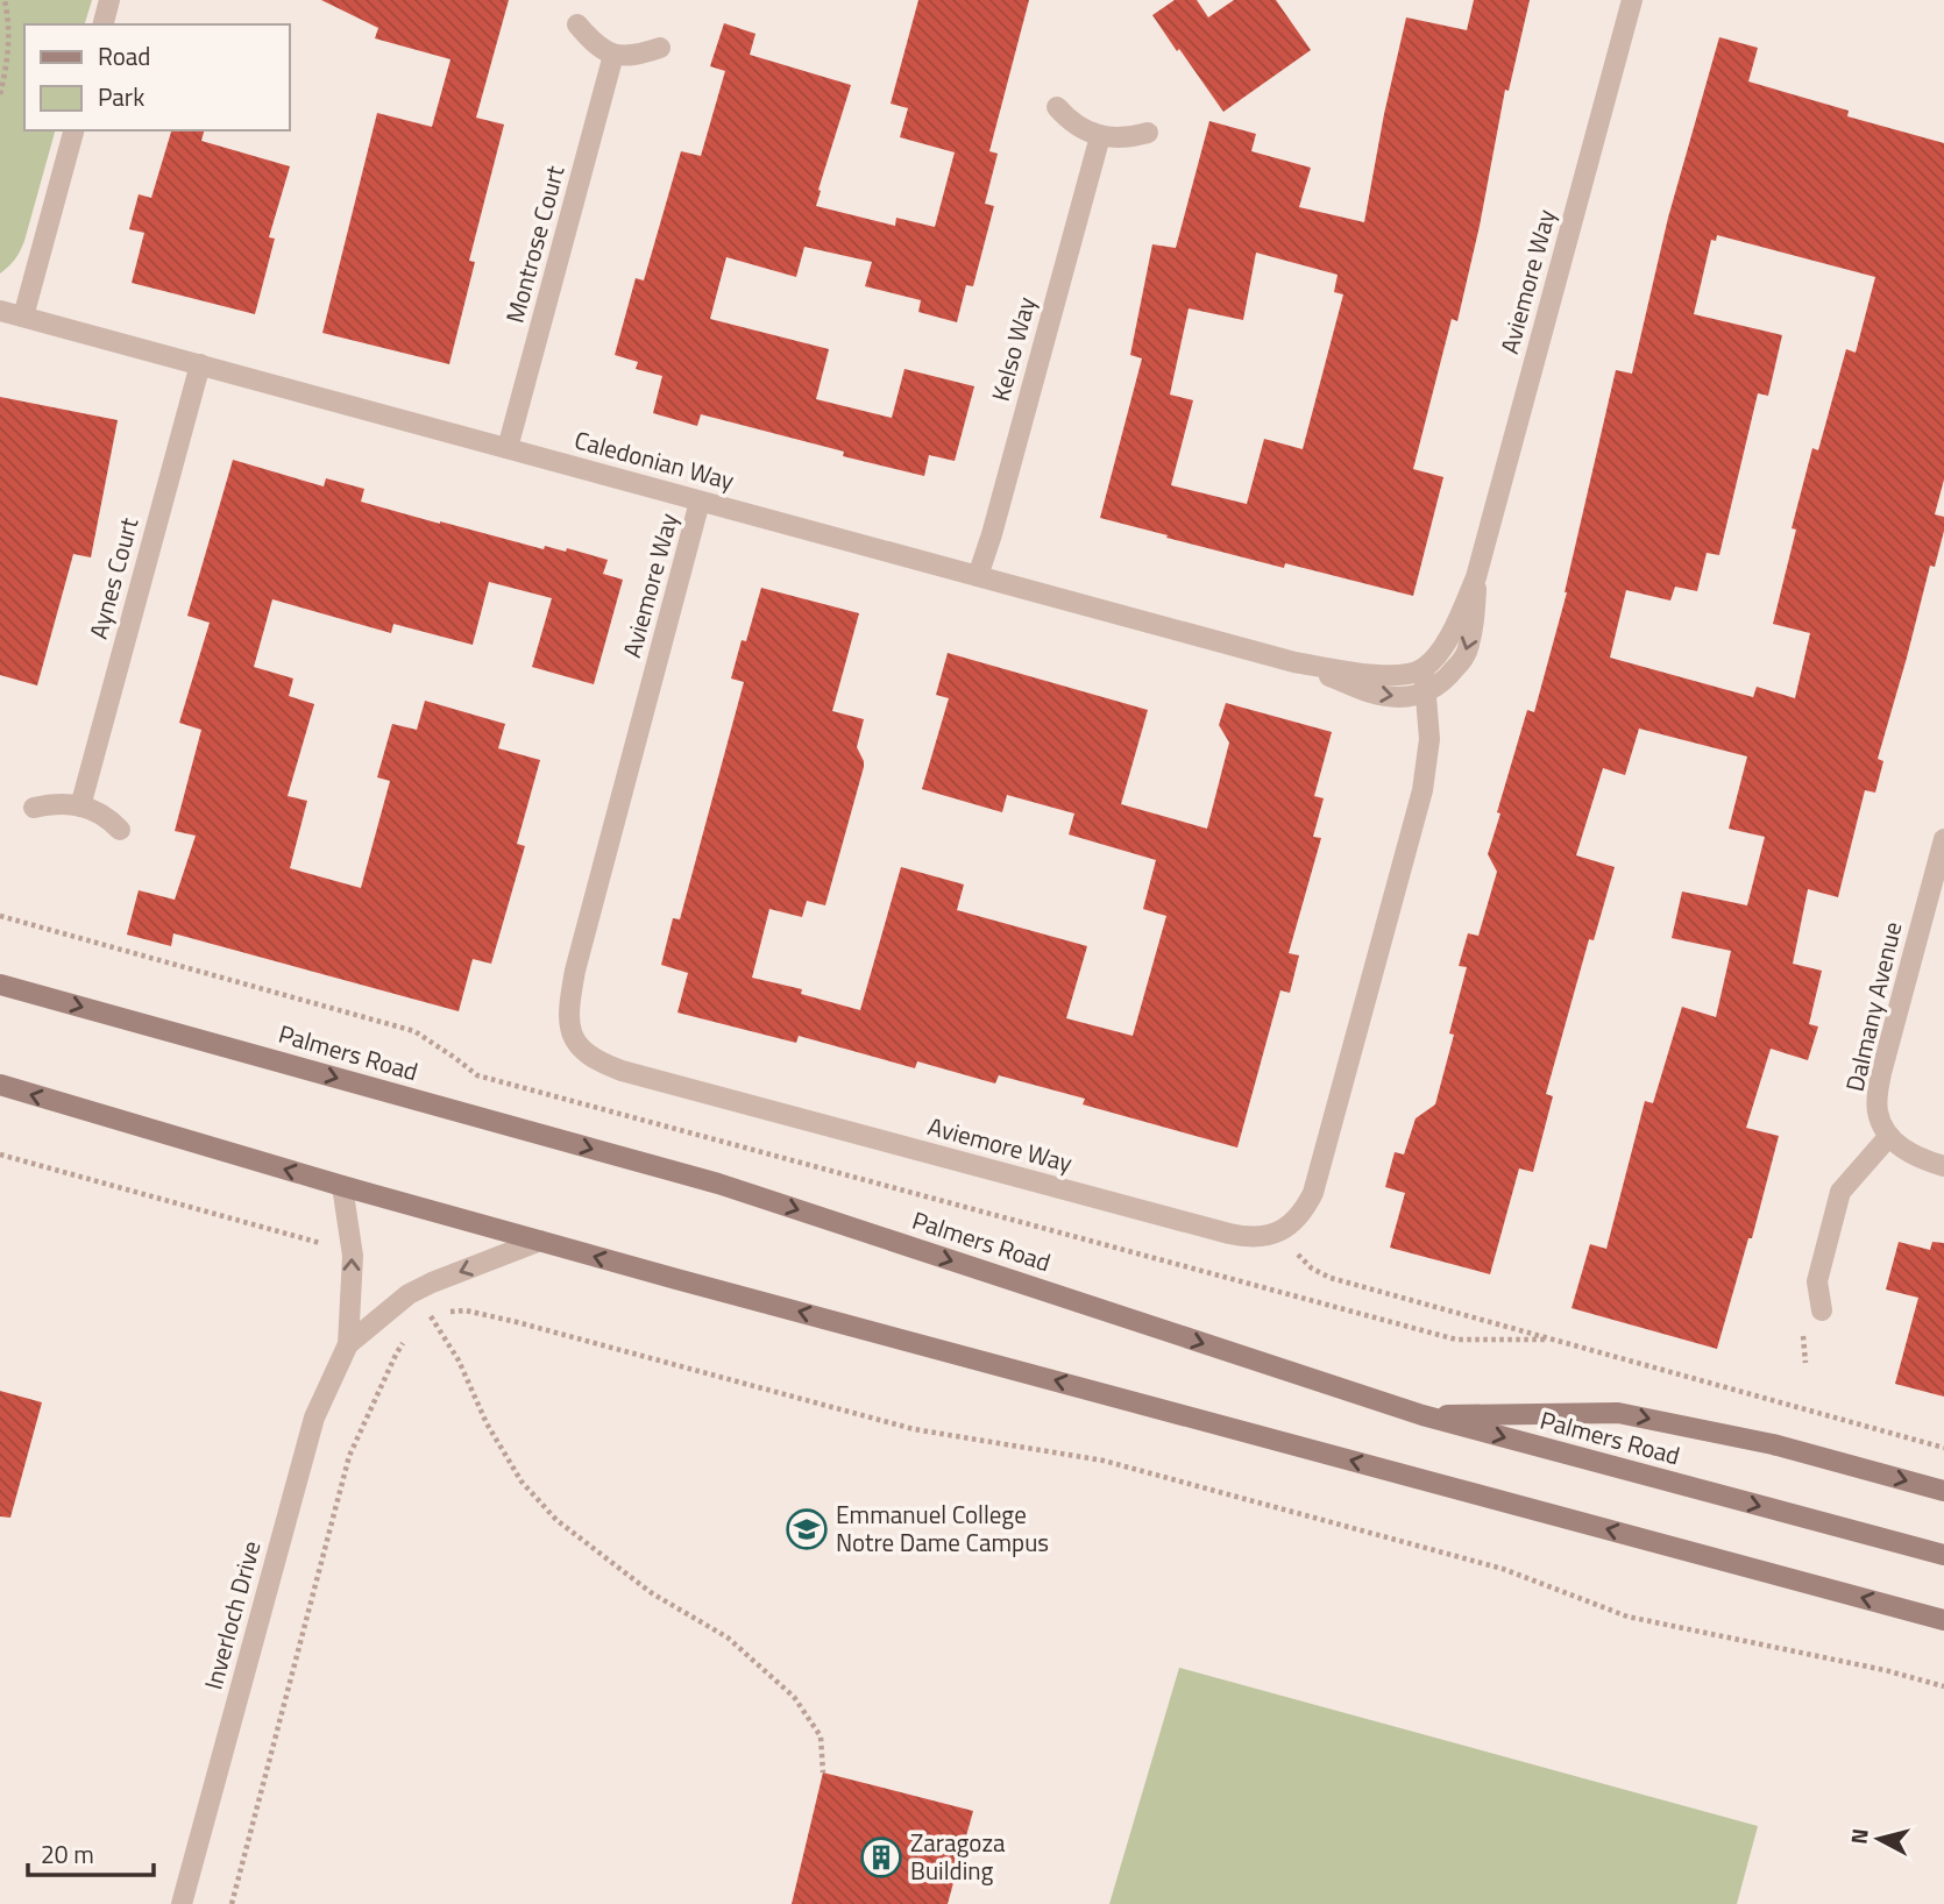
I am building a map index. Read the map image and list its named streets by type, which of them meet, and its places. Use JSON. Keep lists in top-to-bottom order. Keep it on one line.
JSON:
{"streets":{"main road":["Palmers Road"],"street":["Montrose Court","Aviemore Way","Kelso Way","Caledonian Way","Aynes Court","Dalmany Avenue","Inverloch Drive"]},"crossings":[["Montrose Court","Caledonian Way"],["Aviemore Way","Caledonian Way"],["Kelso Way","Caledonian Way"],["Caledonian Way","Aynes Court"]],"places":{"school or university":["Emmanuel College Notre Dame Campus"],"building":["Zaragoza Building"]},"legend":["Road","Park"],"scale_bar":"20 m","north":"left"}
